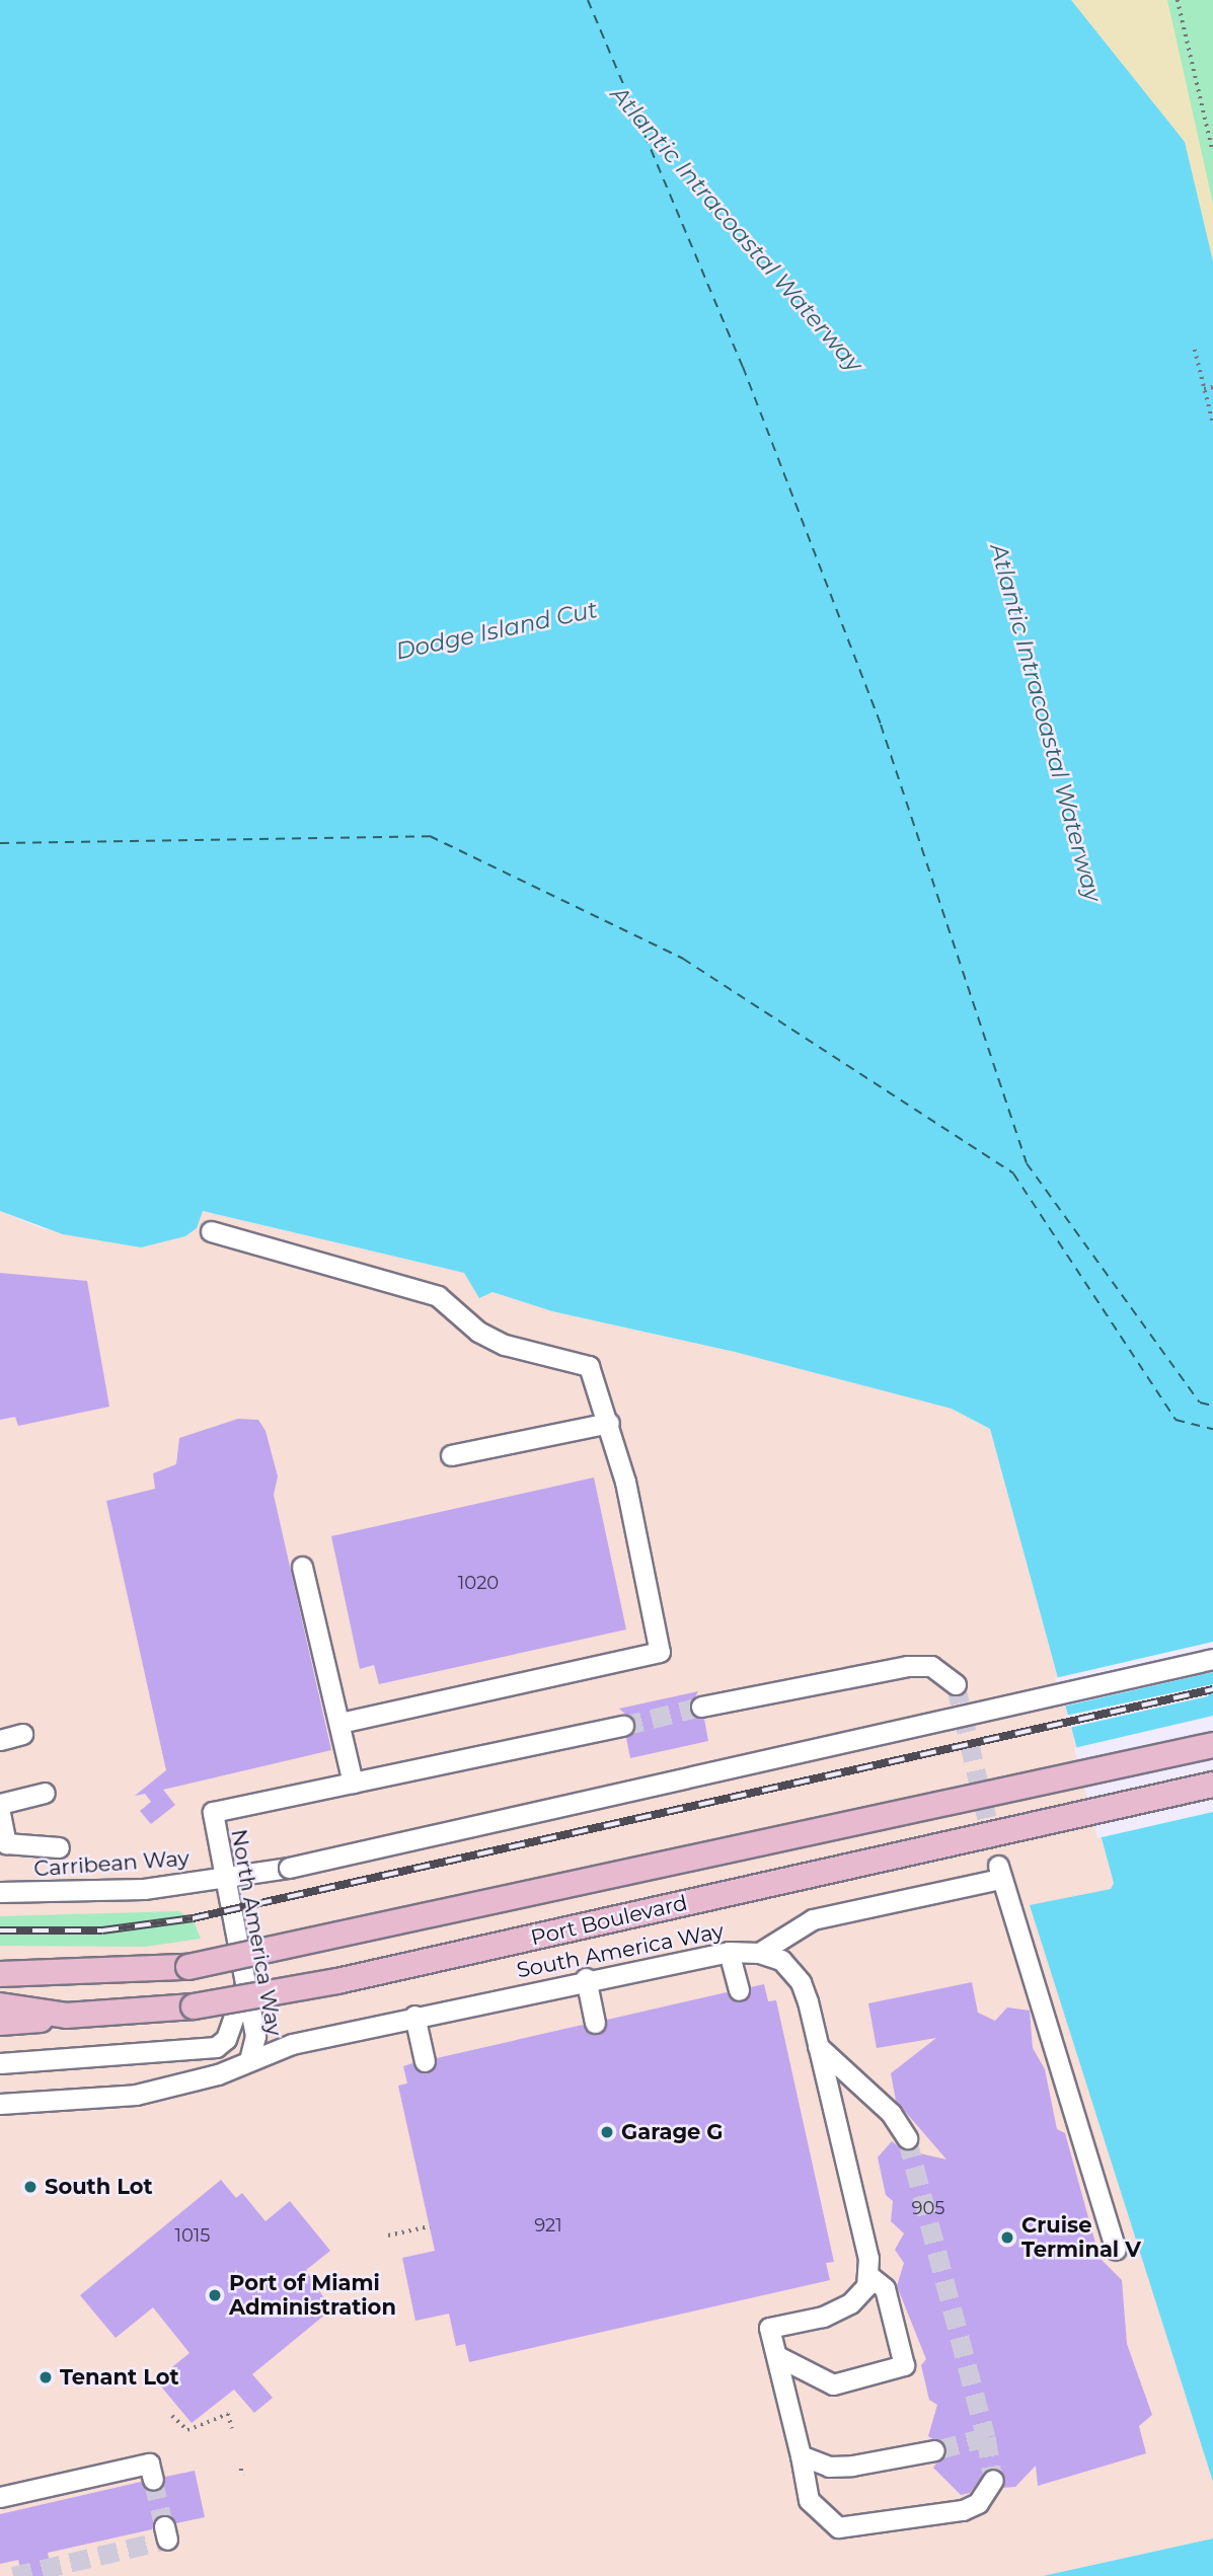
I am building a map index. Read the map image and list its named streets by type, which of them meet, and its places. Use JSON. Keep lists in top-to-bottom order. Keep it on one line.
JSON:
{"streets":{"main road":["Port Boulevard"],"street":["Carribean Way","North America Way","South America Way"]},"crossings":[["Carribean Way","North America Way"],["North America Way","South America Way"]],"water":["Atlantic Intracoastal Waterway","Dodge Island Cut"],"places":["Garage G","South Lot","Cruise Terminal V","Port of Miami Administration","Tenant Lot"],"house_numbers":["1020","905","921","1015"]}
